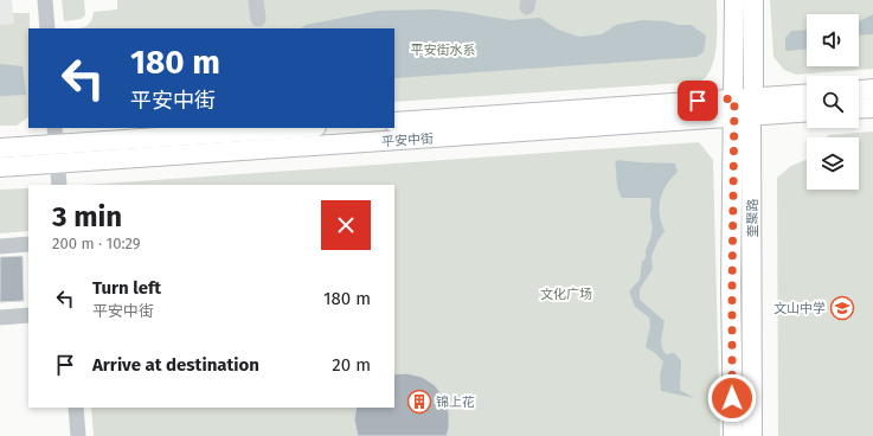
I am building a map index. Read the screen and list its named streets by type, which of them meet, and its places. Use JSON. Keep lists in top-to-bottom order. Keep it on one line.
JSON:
{"streets":{"main road":["平安中街","奎聚路"]},"crossings":[["平安中街","奎聚路"]],"parks":["平安街水系","文化广场"],"places":{"school or university":["文山中学"],"building":["锦上花"]},"page":{"turn":["180 m","平安中街"],"heading":["3 min","200 m · 10:29"],"list":[{"name":"Turn left","note":"平安中街","value":"180 m"},{"name":"Arrive at destination","value":"20 m"}]}}
